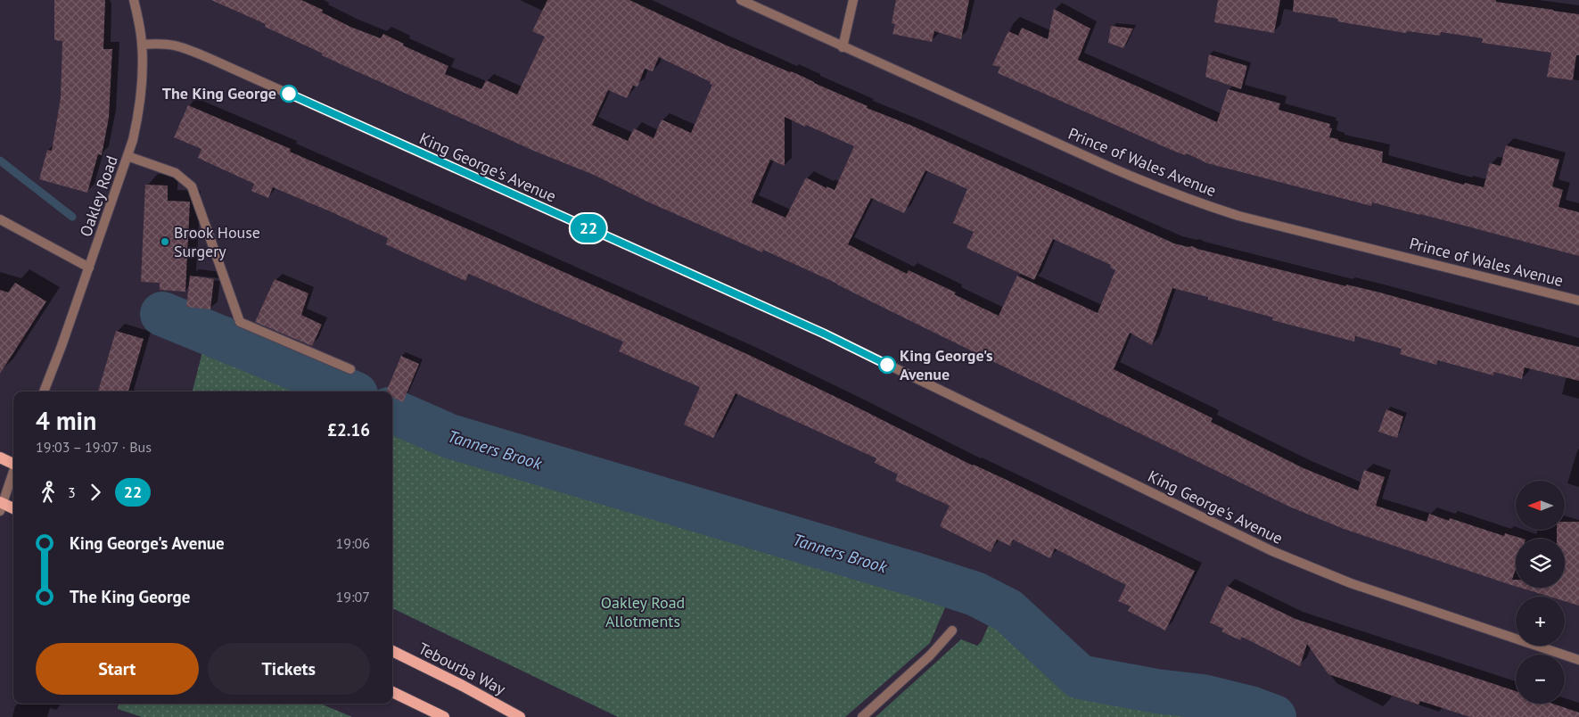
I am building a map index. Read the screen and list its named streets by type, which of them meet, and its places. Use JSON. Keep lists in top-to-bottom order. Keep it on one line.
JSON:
{"streets":{"main road":["Tebourba Way"],"street":["Prince of Wales Avenue","King George's Avenue","Oakley Road"]},"crossings":[["King George's Avenue","Oakley Road"]],"water":["Tanners Brook"],"parks":["Oakley Road Allotments"],"places":["The King George","Brook House Surgery","King George's Avenue"],"lines":["bus line 22"],"north":"left","page":{"on_map":"22","heading":["4 min","19:03 – 19:07 · Bus","£2.16"],"legs":["3","22"],"map_buttons":["+","−"],"list":[{"name":"King George's Avenue","value":"19:06"},{"name":"The King George","value":"19:07"}],"buttons":["Start","Tickets"]}}
